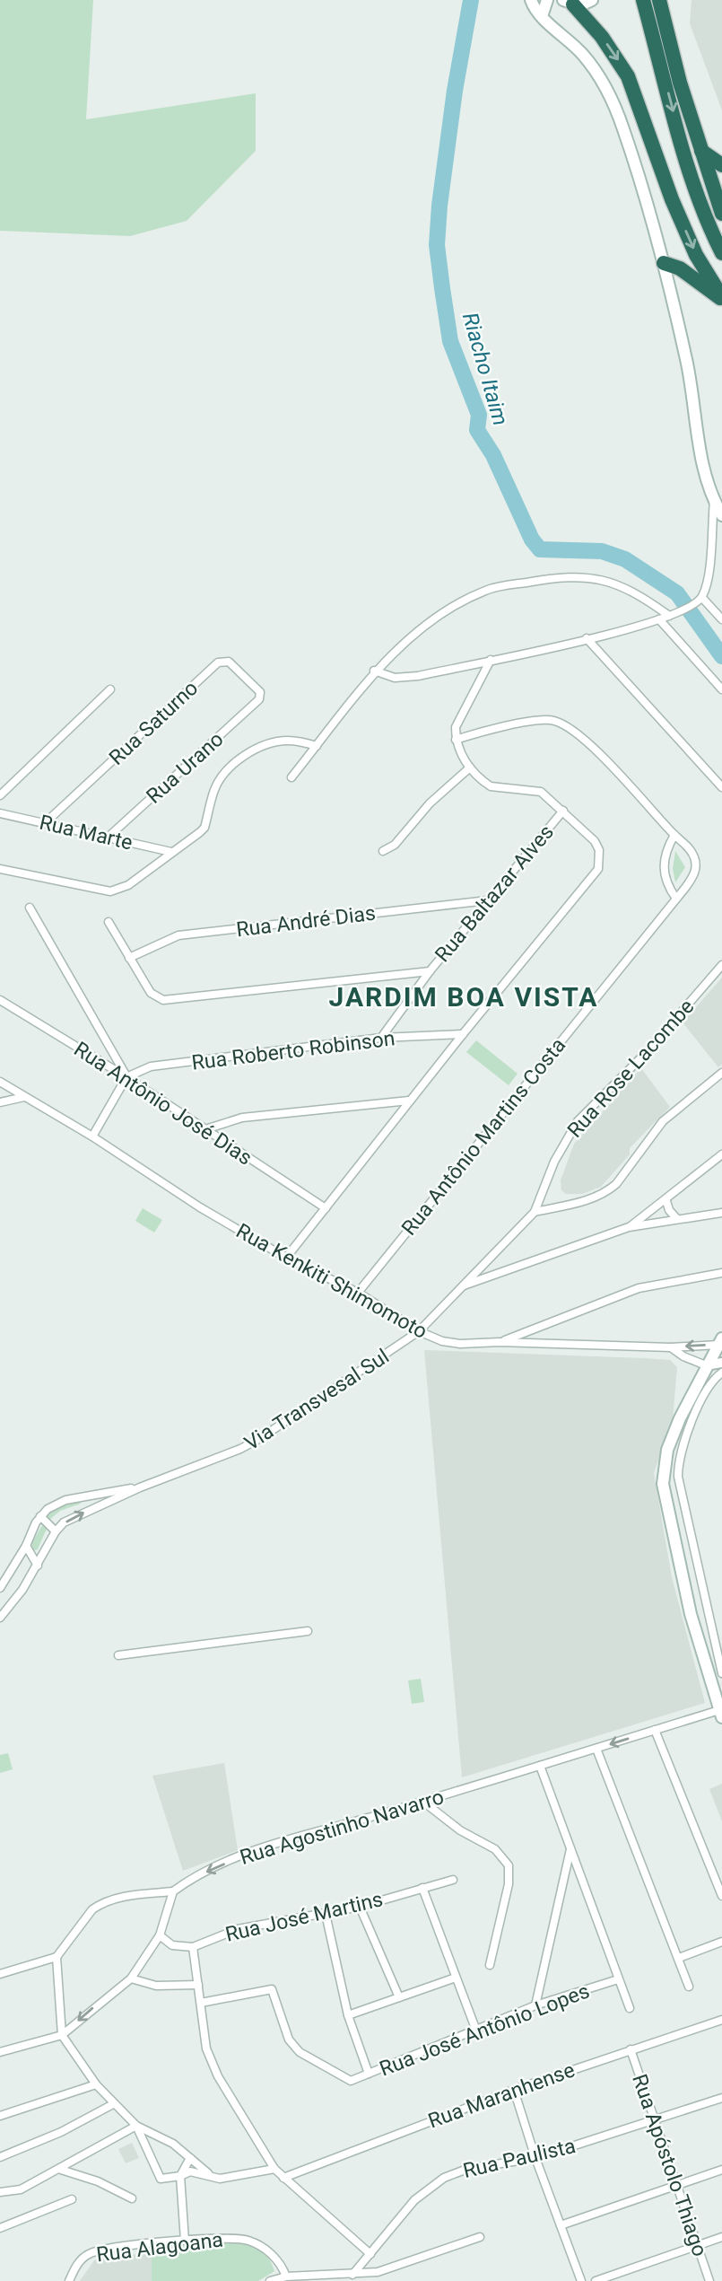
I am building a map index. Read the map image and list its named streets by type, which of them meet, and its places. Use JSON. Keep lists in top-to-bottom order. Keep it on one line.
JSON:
{"streets":{"street":["Rua Saturno","Rua Urano","Rua Marte","Rua Baltazar Alves","Rua André Dias","Rua Roberto Robinson","Rua Rose Lacombe","Rua Antônio José Dias","Rua Antônio Martins Costa","Rua Kenkiti Shimomoto","Via Transvesal Sul","Rua Agostinho Navarro","Rua José Martins","Rua José Antônio Lopes","Rua Maranhense","Rua Paulista","Rua Apóstolo Thiago","Rua Alagoana"]},"crossings":[["Rua Saturno","Rua Urano"],["Rua Saturno","Rua Marte"],["Rua Urano","Rua Marte"],["Rua Baltazar Alves","Rua André Dias"],["Rua Baltazar Alves","Rua Roberto Robinson"],["Rua Roberto Robinson","Rua Antônio José Dias"],["Rua Rose Lacombe","Via Transvesal Sul"],["Rua Antônio Martins Costa","Rua Kenkiti Shimomoto"],["Rua Kenkiti Shimomoto","Via Transvesal Sul"],["Rua Maranhense","Rua Apóstolo Thiago"],["Rua Paulista","Rua Apóstolo Thiago"]],"one_way":["Rua Agostinho Navarro"],"districts":["JARDIM BOA VISTA"],"water":["Riacho Itaim"]}
